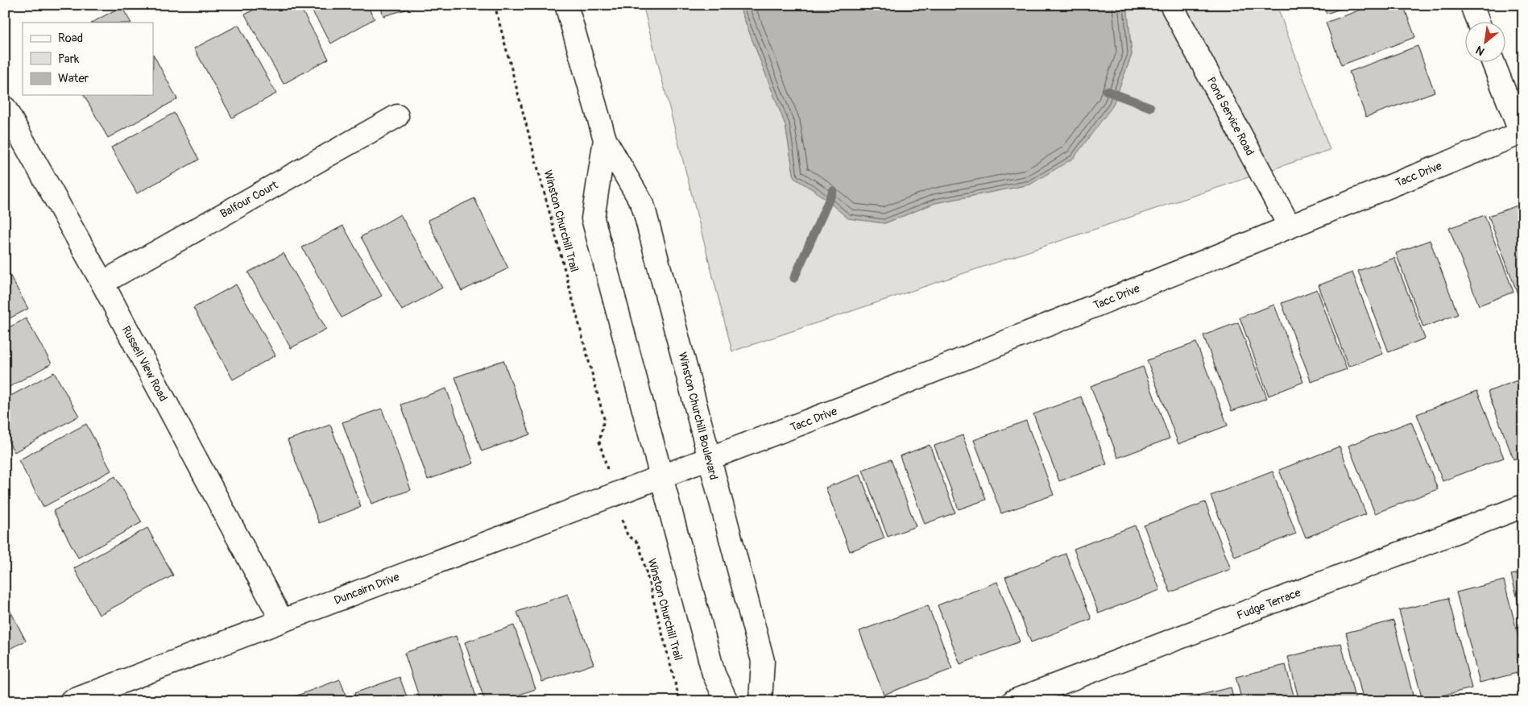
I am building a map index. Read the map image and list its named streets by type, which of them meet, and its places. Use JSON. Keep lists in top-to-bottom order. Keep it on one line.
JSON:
{"streets":{"street":["Pond Service Road","Tacc Drive","Balfour Court","Russell View Road","Winston Churchill Boulevard","Duncairn Drive","Fudge Terrace"],"path":["Winston Churchill Trail"]},"crossings":[["Pond Service Road","Tacc Drive"],["Tacc Drive","Winston Churchill Boulevard"],["Tacc Drive","Duncairn Drive"],["Balfour Court","Russell View Road"],["Russell View Road","Duncairn Drive"],["Winston Churchill Boulevard","Duncairn Drive"]],"legend":["Road","Park","Water"],"north":"bottom left"}
